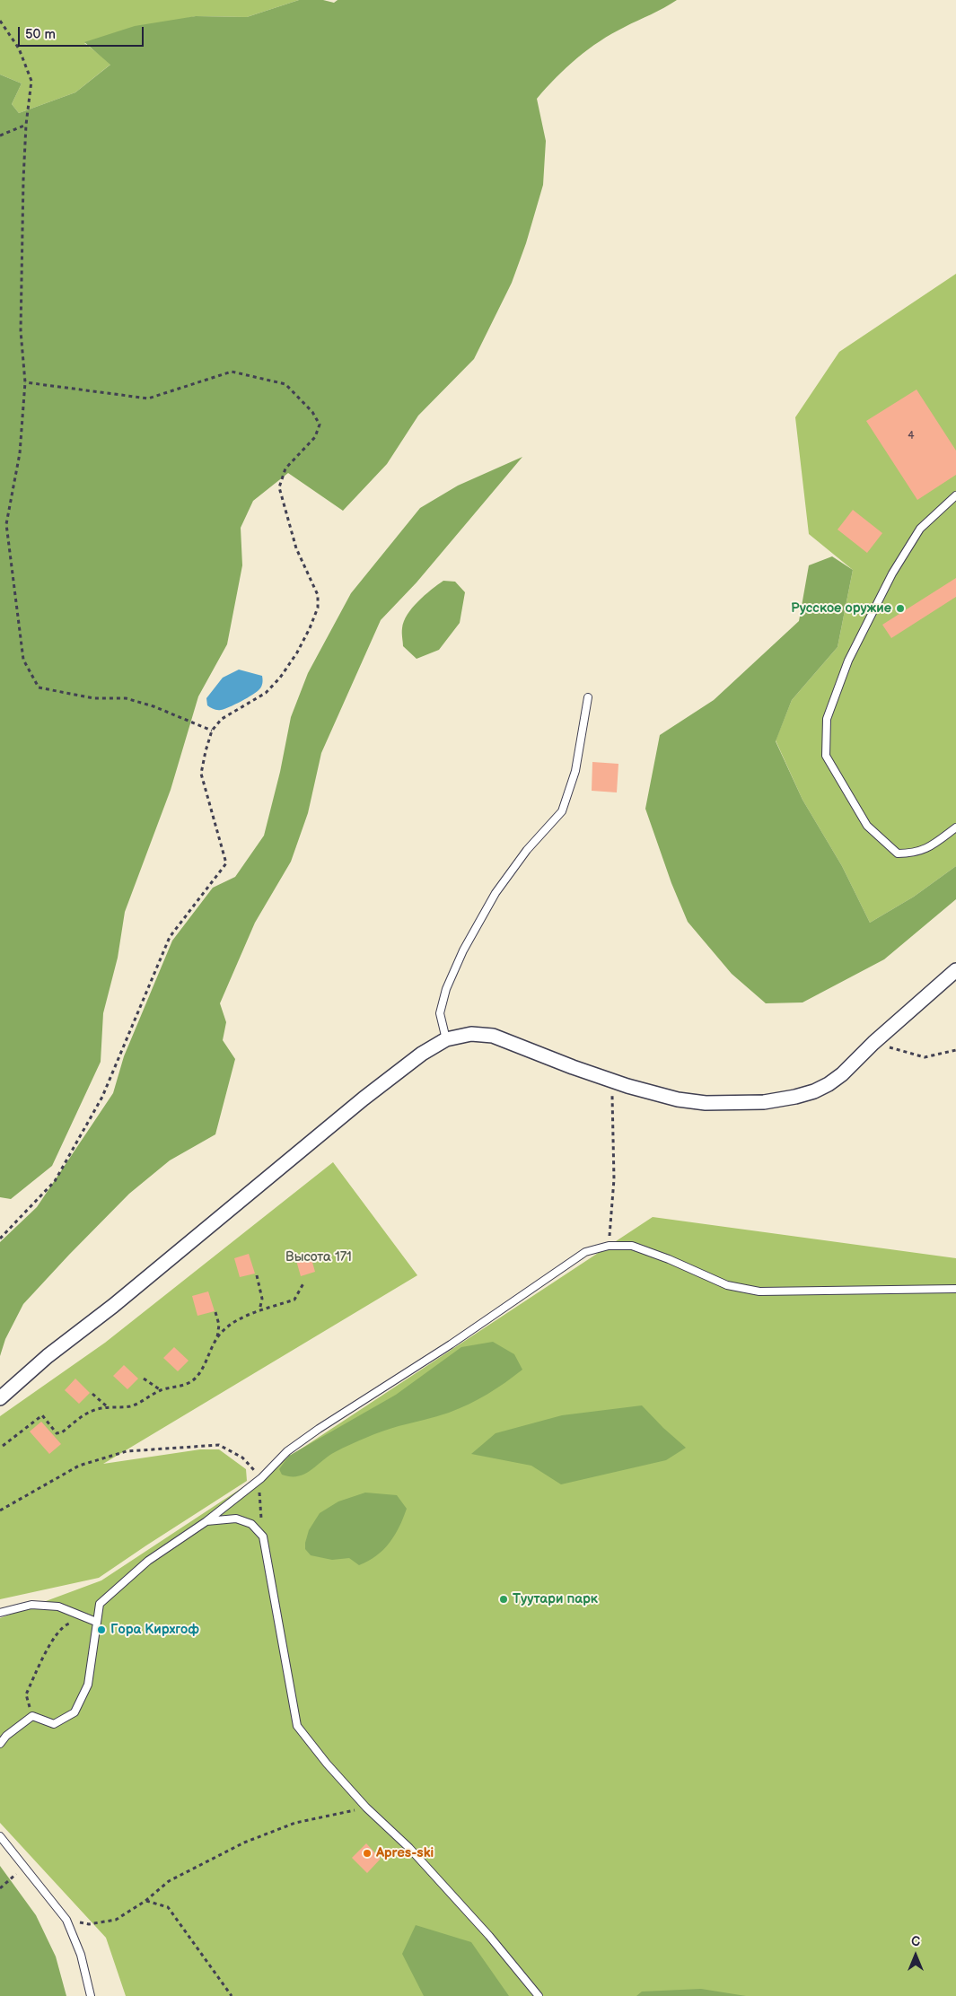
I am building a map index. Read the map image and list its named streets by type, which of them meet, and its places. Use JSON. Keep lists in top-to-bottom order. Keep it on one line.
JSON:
{"parks":["Высота 171"],"places":["Русское оружие","Туутари парк","Гора Кирхгоф","Apres-ski"],"house_numbers":["4"],"scale_bar":"50 m","north":"top"}
